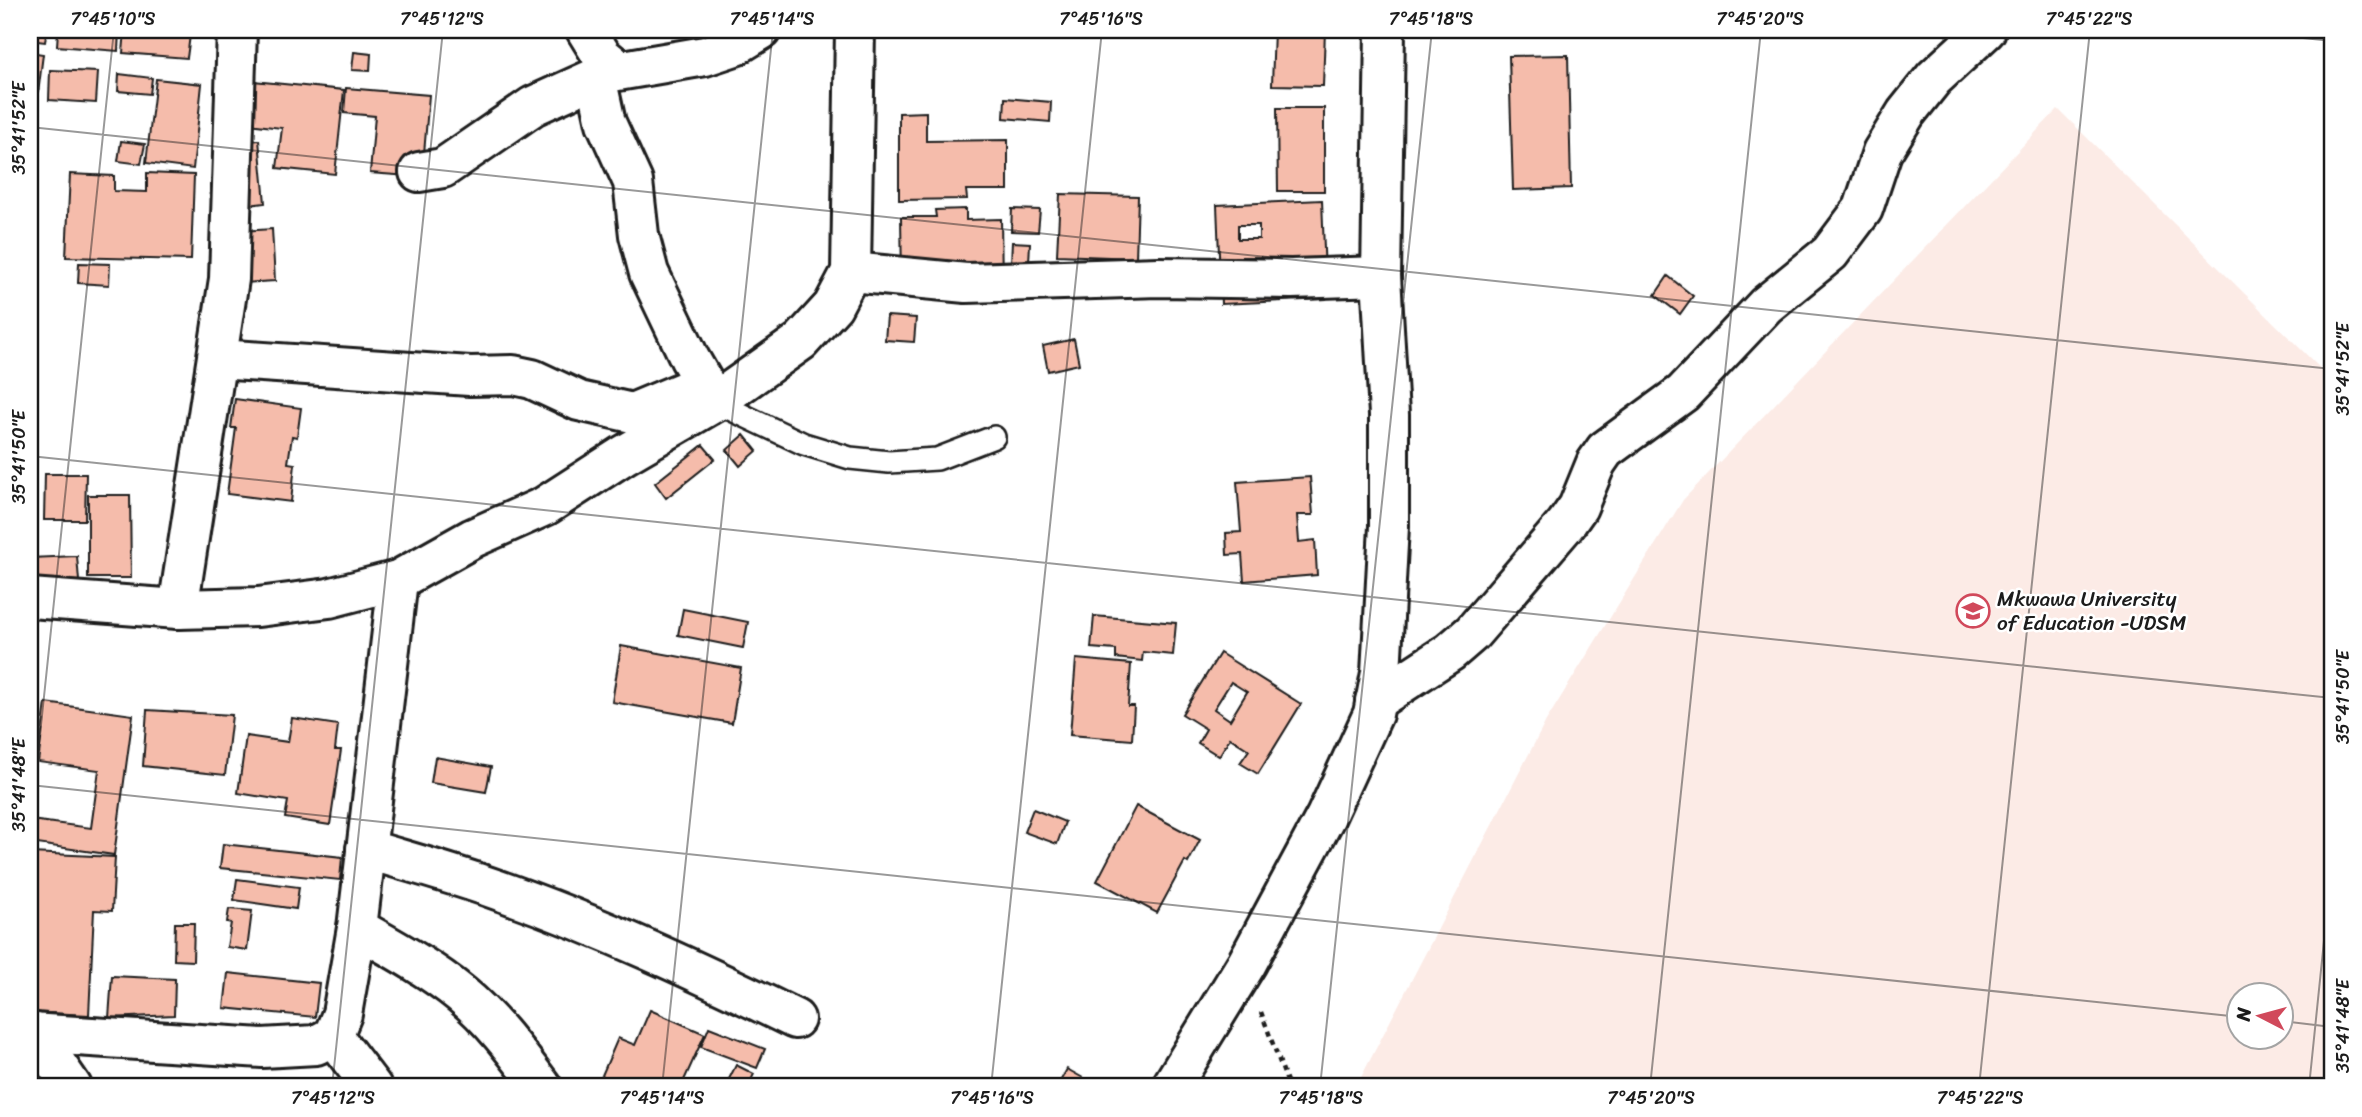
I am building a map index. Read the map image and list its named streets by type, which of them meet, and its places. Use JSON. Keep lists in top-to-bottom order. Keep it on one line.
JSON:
{"places":{"school or university":["Mkwawa University of Education -UDSM"]},"north":"left","coordinates":["7°45'10\"S","7°45'12\"S","7°45'14\"S","7°45'16\"S","7°45'18\"S","7°45'20\"S","7°45'22\"S","35°41'52\"E","35°41'50\"E","35°41'48\"E"]}
